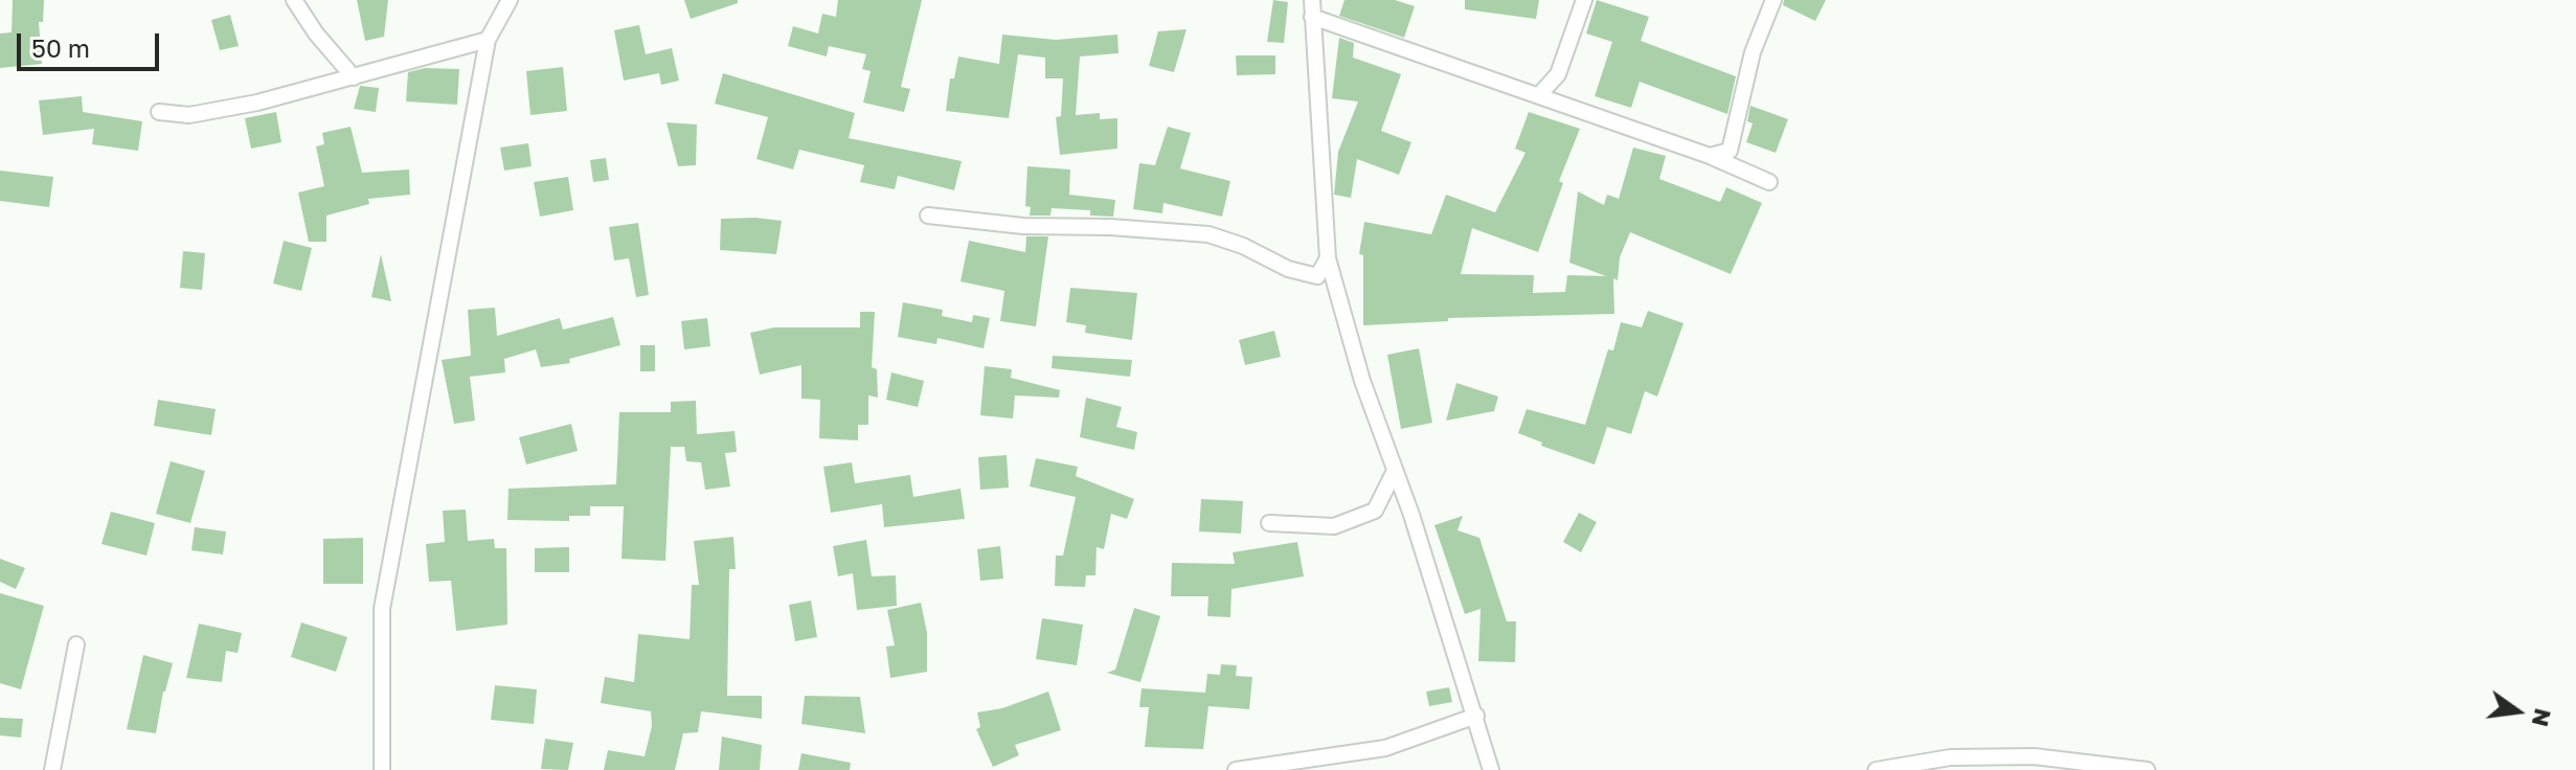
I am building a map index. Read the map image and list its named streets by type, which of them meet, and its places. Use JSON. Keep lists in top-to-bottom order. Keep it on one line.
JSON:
{"scale_bar":"50 m","north":"right"}
